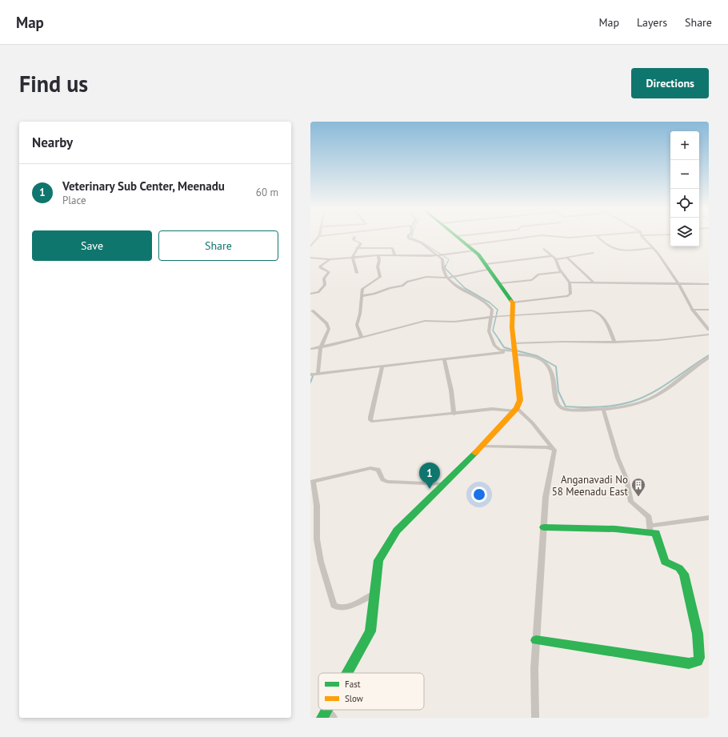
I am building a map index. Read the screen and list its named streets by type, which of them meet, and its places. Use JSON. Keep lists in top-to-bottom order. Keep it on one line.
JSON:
{"places":{"building":["Anganavadi No 58 Meenadu East"]},"legend":["Fast","Slow"],"page":{"header":"Map","nav":["Map","Layers","Share"],"buttons":["Directions",["Save","Share"]],"title":"Find us","heading":"Nearby","map_buttons":["+","−"],"list":[{"mark":"1","name":"Veterinary Sub Center, Meenadu","note":"Place","value":"60 m"}],"pins":"1"}}
